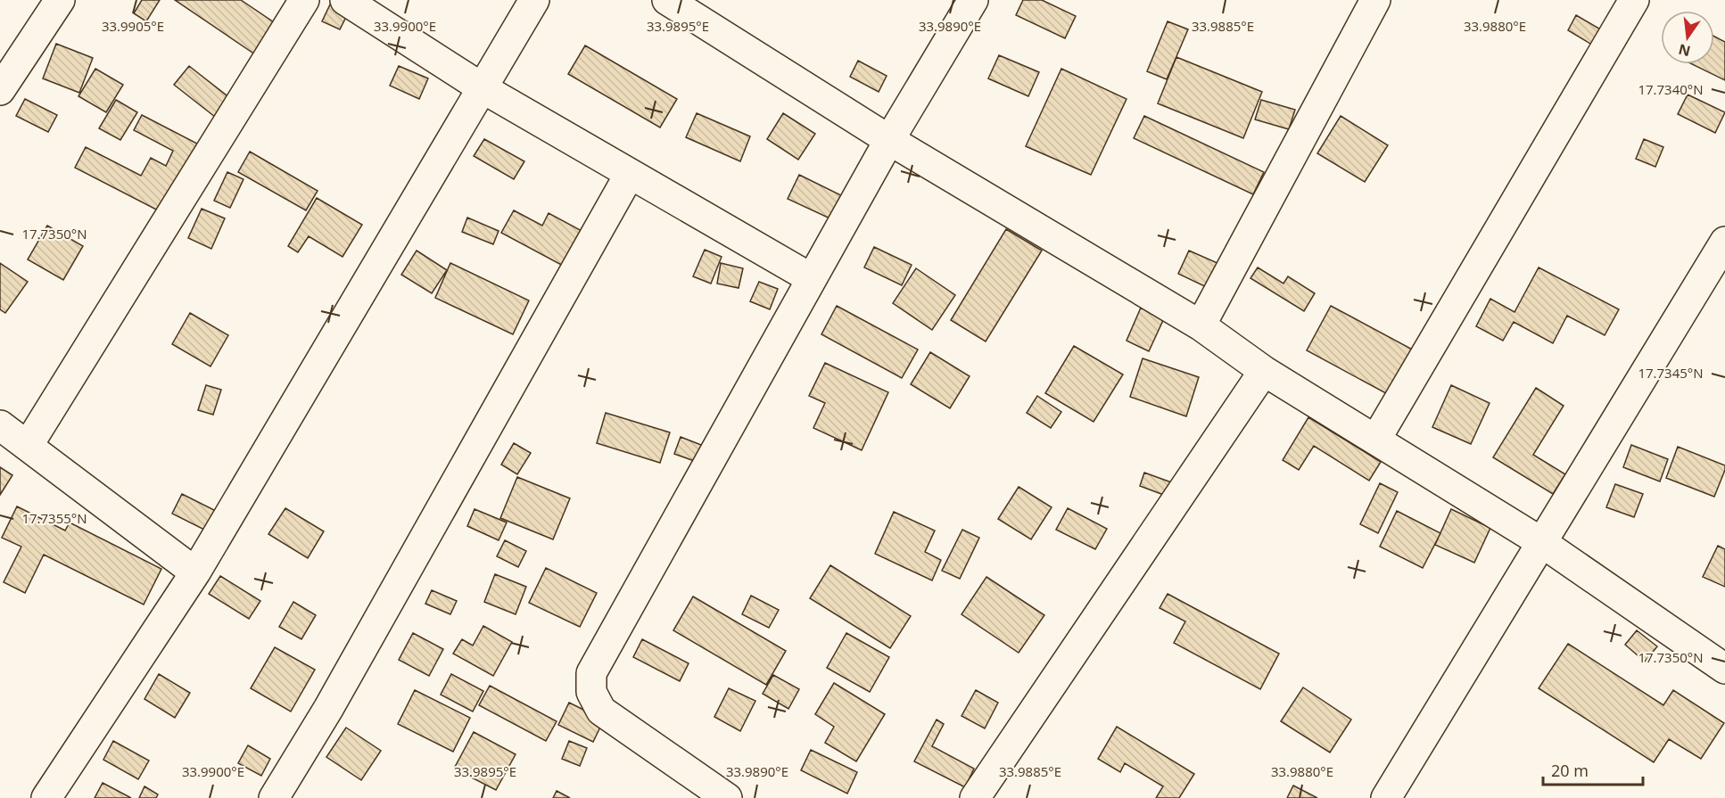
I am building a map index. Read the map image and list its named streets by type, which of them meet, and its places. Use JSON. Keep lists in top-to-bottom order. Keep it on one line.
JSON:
{"scale_bar":"20 m","north":"bottom","coordinates":["33.9905°E","33.9900°E","33.9895°E","33.9890°E","33.9885°E","33.9880°E","17.7340°N","17.7350°N","17.7345°N","17.7355°N"]}
